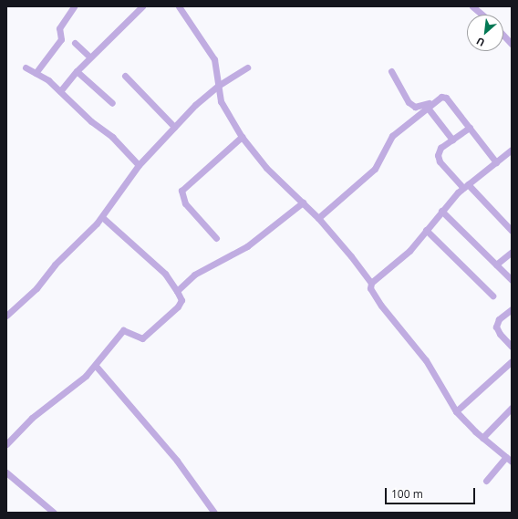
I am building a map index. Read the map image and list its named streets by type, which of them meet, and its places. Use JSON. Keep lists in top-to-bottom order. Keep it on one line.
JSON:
{"scale_bar":"100 m","north":"bottom left"}
